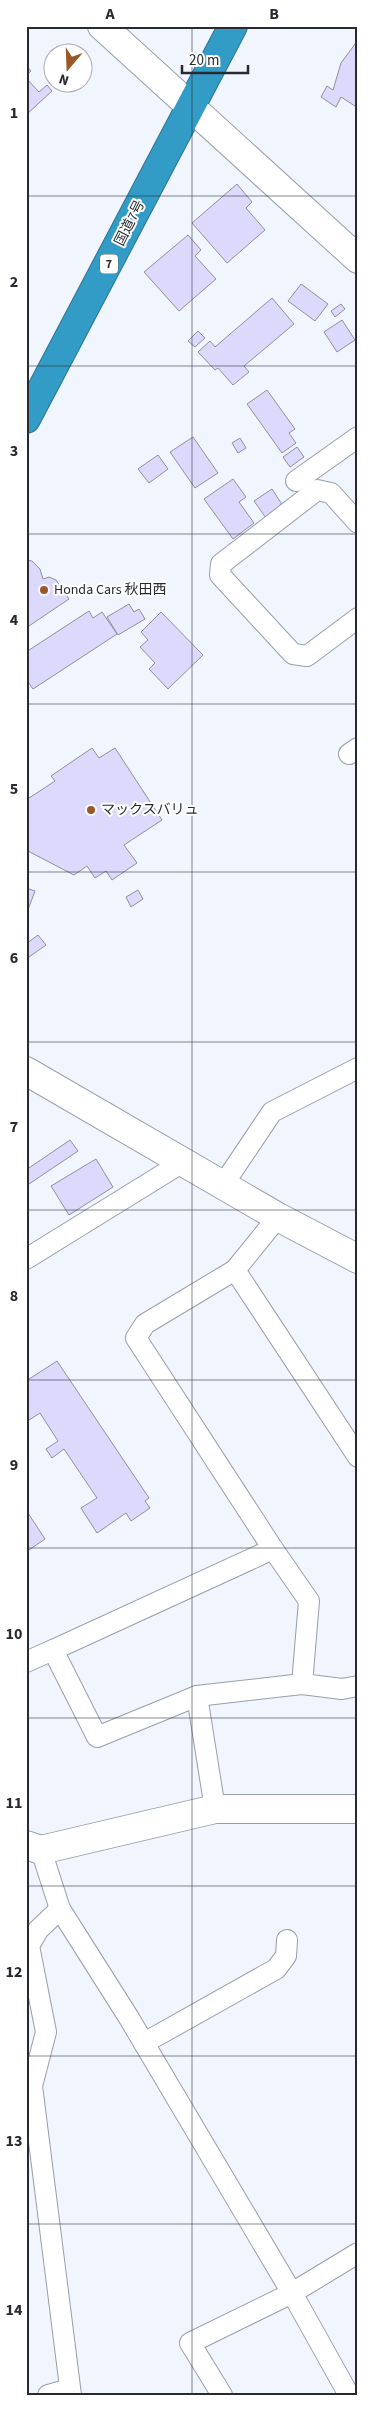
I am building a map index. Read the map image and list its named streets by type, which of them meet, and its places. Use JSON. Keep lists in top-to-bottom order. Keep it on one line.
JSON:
{"streets":{"highway":["国道7号","7"]},"places":["Honda Cars 秋田西","マックスバリュ"],"scale_bar":"20 m","north":"bottom","grid":{"columns":["A","B"],"rows":["1","2","3","4","5","6","7","8","9","10","11","12","13","14"]}}
